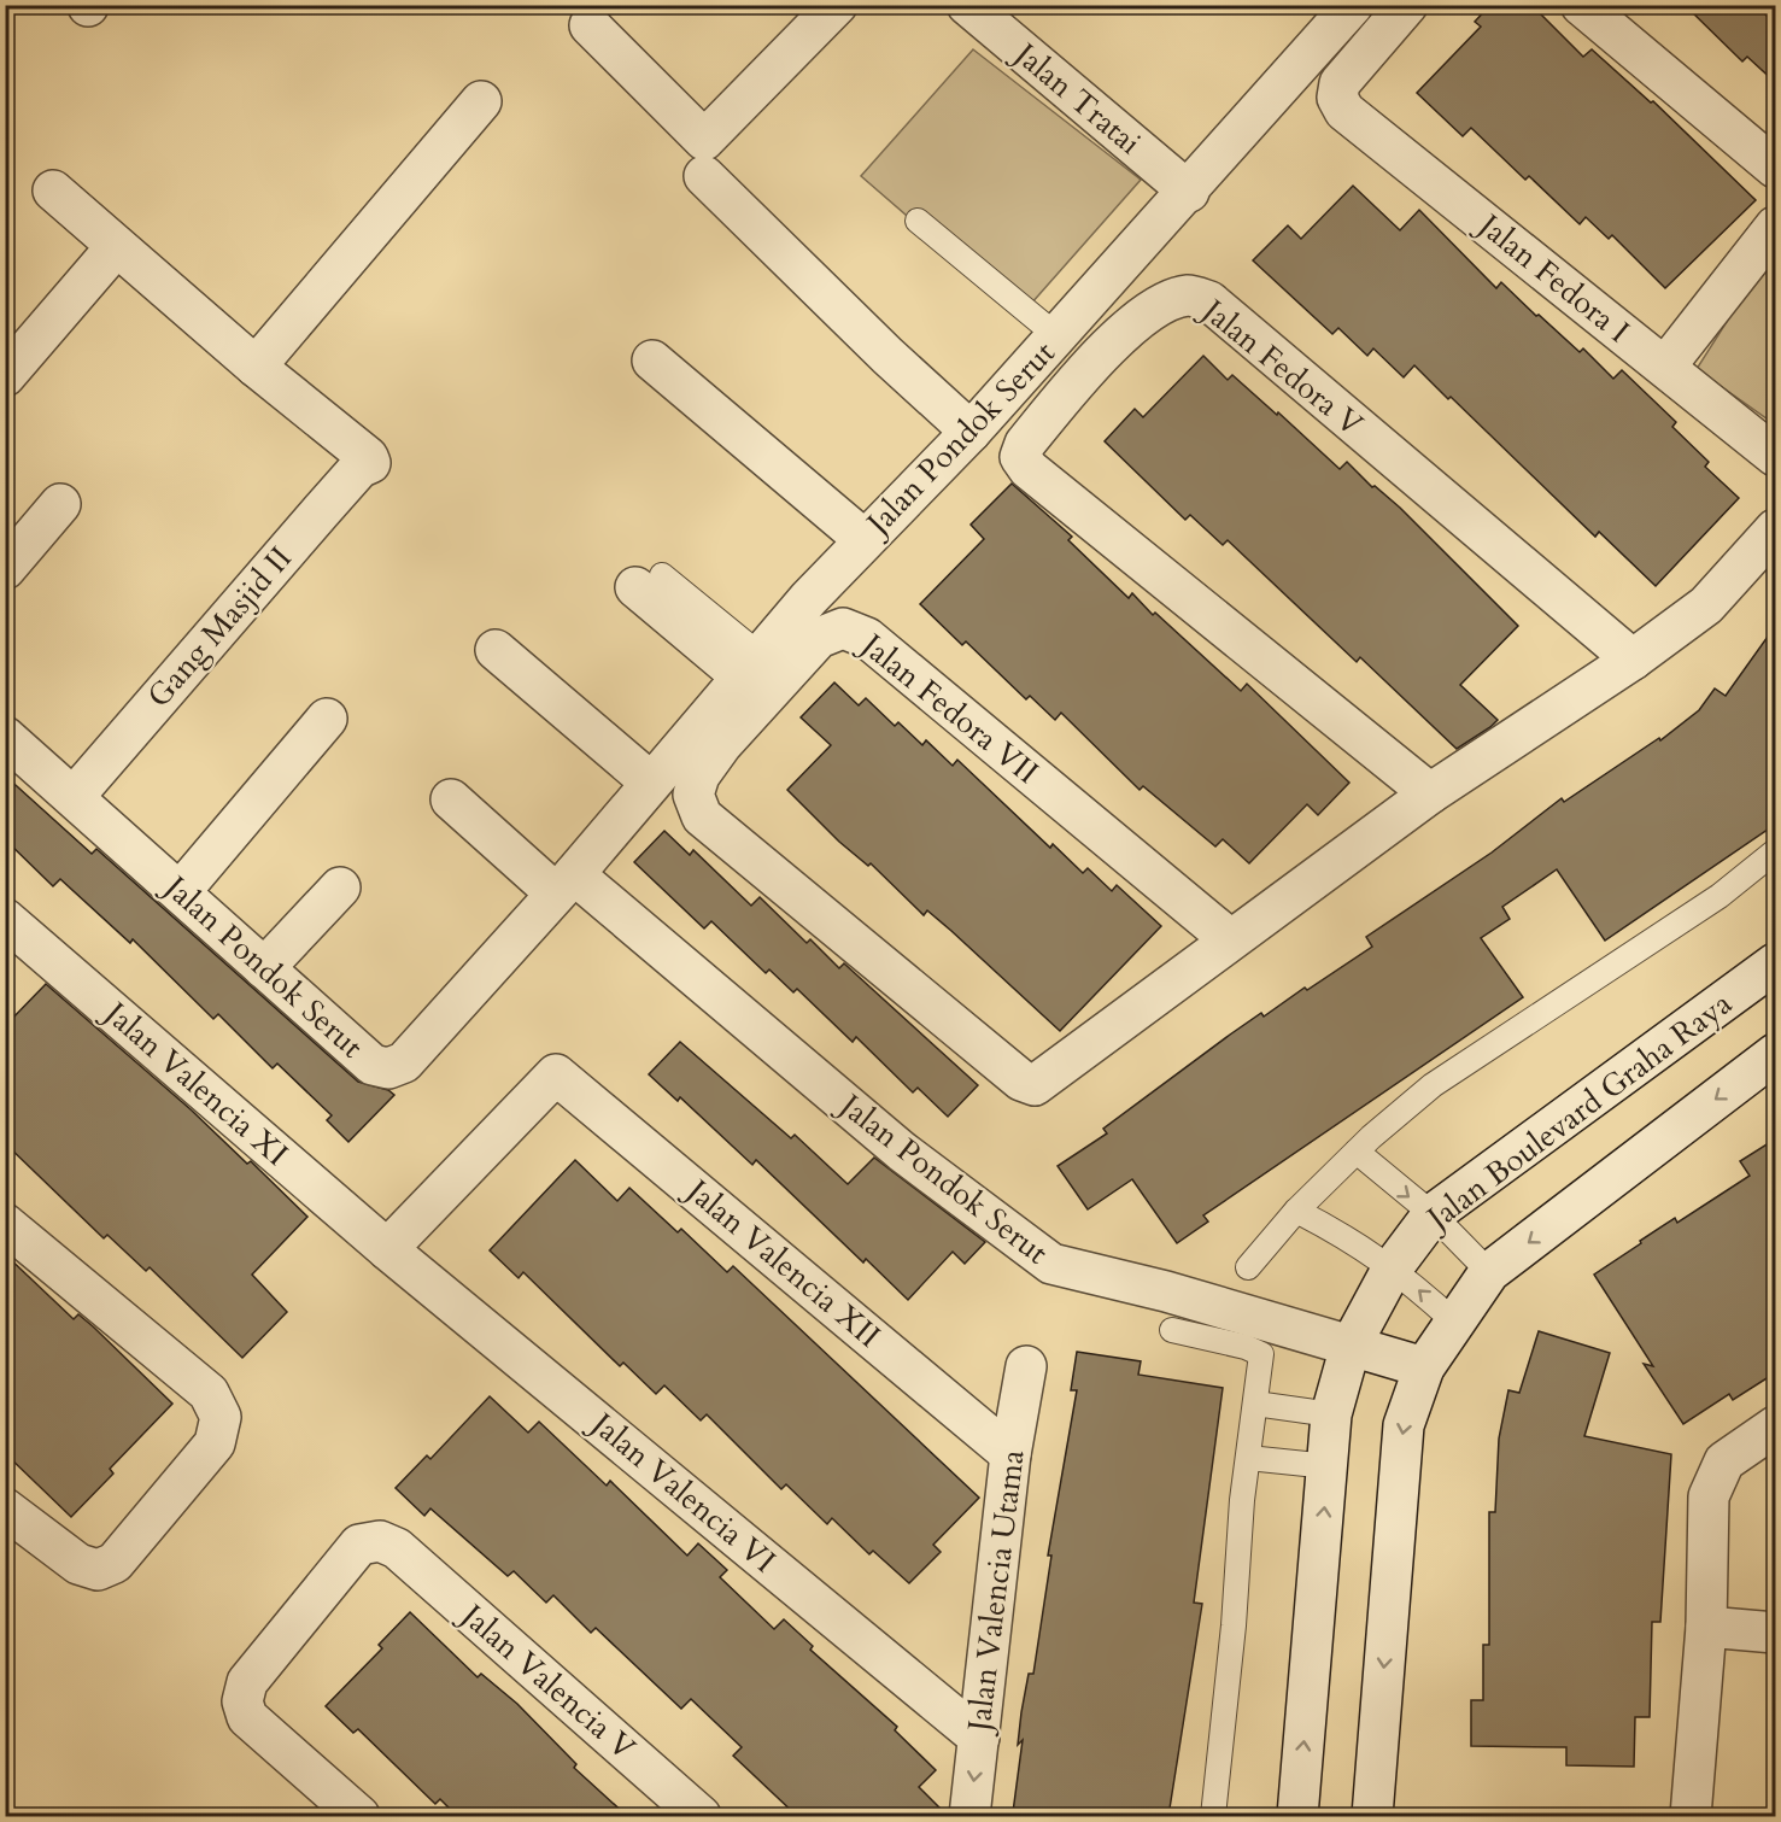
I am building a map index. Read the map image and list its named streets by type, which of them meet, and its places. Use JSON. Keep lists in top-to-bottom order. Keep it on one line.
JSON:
{"streets":{"street":["Jalan Tratai","Jalan Fedora I","Jalan Fedora V","Jalan Pondok Serut","Gang Masjid II","Jalan Fedora VII","Jalan Valencia XI","Jalan Boulevard Graha Raya","Jalan Valencia XII","Jalan Valencia VI","Jalan Valencia Utama","Jalan Valencia V"]},"crossings":[["Jalan Tratai","Jalan Pondok Serut"],["Jalan Pondok Serut","Gang Masjid II"],["Jalan Pondok Serut","Jalan Boulevard Graha Raya"],["Jalan Valencia XI","Jalan Valencia XII"],["Jalan Valencia XI","Jalan Valencia VI"],["Jalan Valencia XII","Jalan Valencia VI"],["Jalan Valencia XII","Jalan Valencia Utama"],["Jalan Valencia VI","Jalan Valencia Utama"]]}
